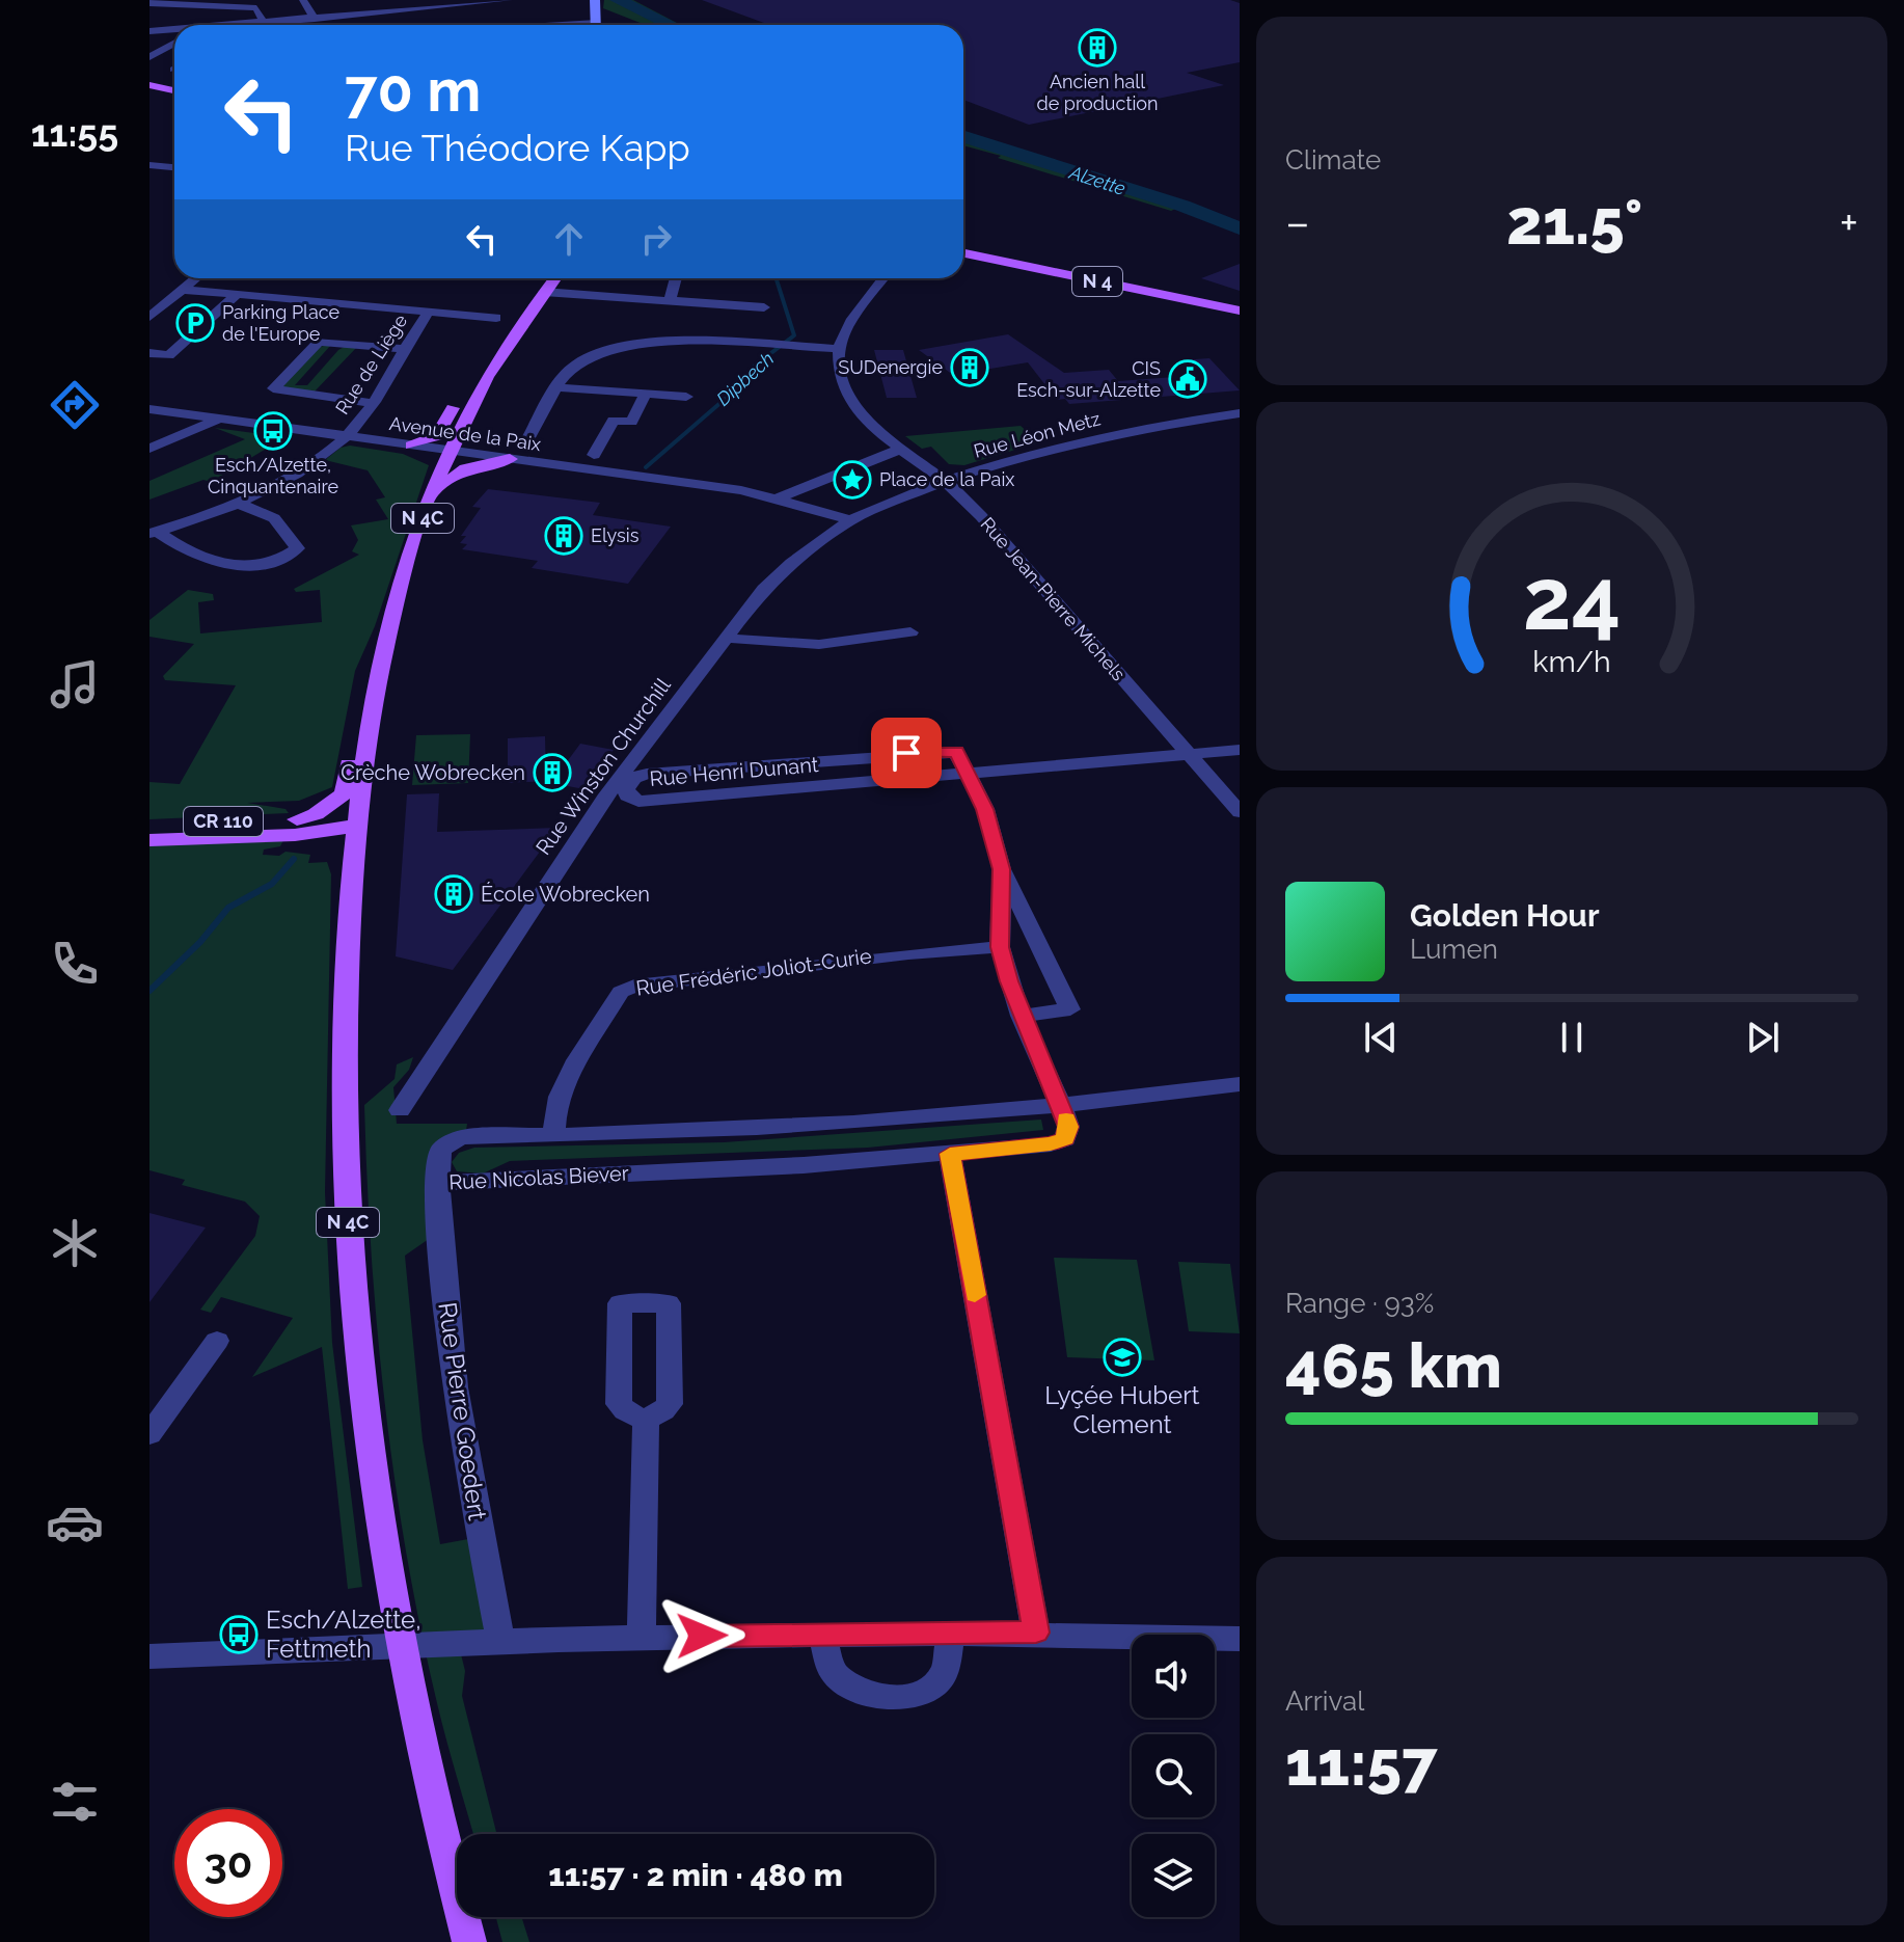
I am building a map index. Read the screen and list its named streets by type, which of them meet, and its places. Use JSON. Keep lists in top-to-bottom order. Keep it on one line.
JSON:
{"streets":{"main road":["N 4","N 4C","CR 110"],"street":["Rue de Liège","Avenue de la Paix","Rue Léon Metz","Rue Jean-Pierre Michels","Rue Winston Churchill","Rue Henri Dunant","Rue Frédéric Joliot-Curie","Rue Nicolas Biever","Rue Pierre Goedert"]},"crossings":[["Rue de Liège","Avenue de la Paix"],["Avenue de la Paix","N 4C"],["Rue Léon Metz","Rue Jean-Pierre Michels"],["N 4C","CR 110"],["Rue Jean-Pierre Michels","Rue Henri Dunant"],["Rue Frédéric Joliot-Curie","Rue Nicolas Biever"],["Rue Nicolas Biever","Rue Pierre Goedert"]],"water":["Alzette","Dipbech"],"places":{"building":["Ancien hall de production","SUDenergie","Elysis","Crèche Wobrecken","École Wobrecken"],"parking":["Parking Place de l'Europe"],"public building":["CIS Esch-sur-Alzette"],"bus stop":["Esch/Alzette, Cinquantenaire","Esch/Alzette, Fettmeth"],"place":["Place de la Paix"],"school or university":["Lyçée Hubert Clement"]},"page":{"tabs":"11:55","tile":["Climate",["Range · 93%","465 km"],["Arrival","11:57"]],"turn":["70 m","Rue Théodore Kapp"],"heat":["−","21.5°","+"],"song":["Golden Hour","Lumen"],"limit":"30","trip":"11:57 · 2 min · 480 m","gauge":["24","km/h"]}}
